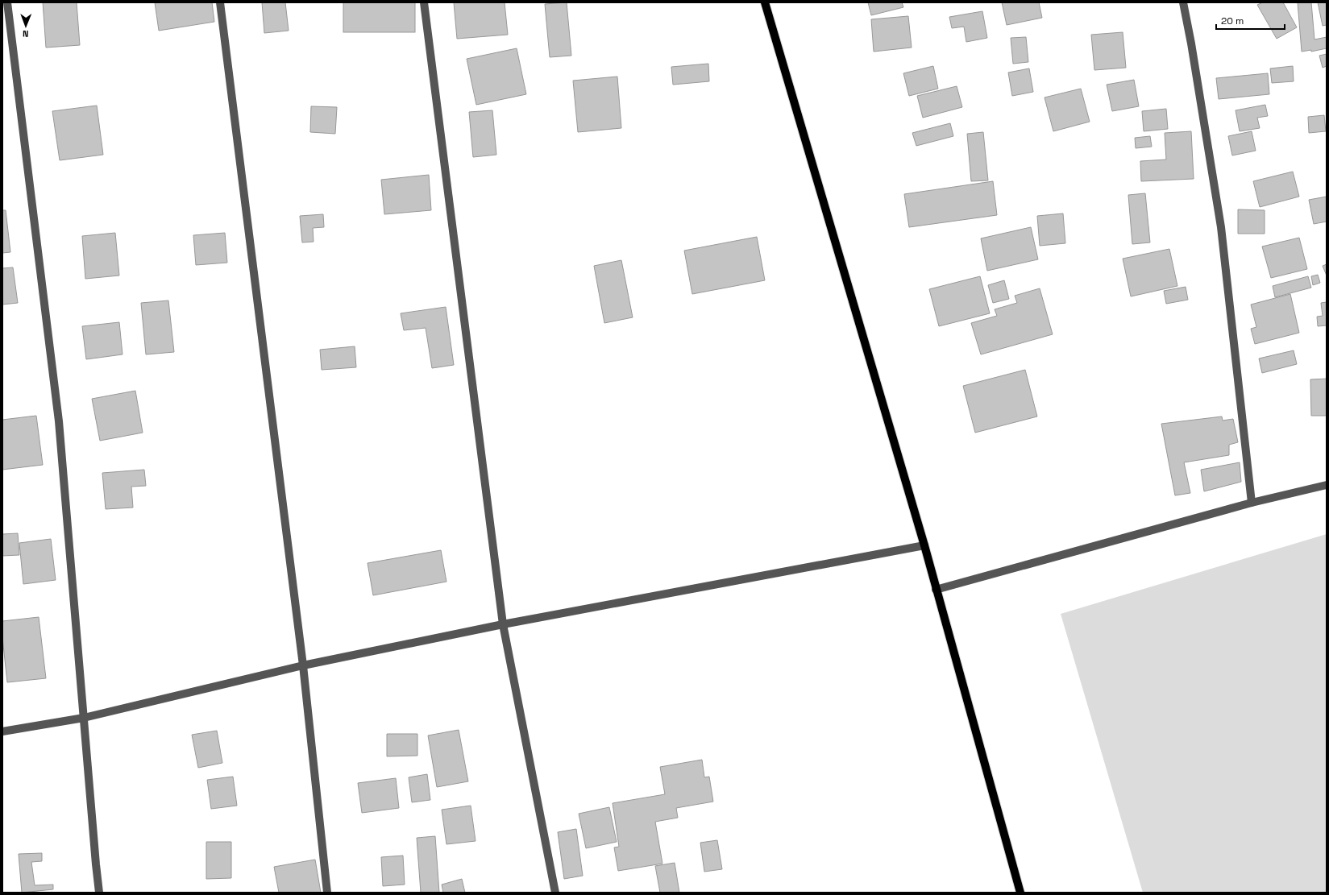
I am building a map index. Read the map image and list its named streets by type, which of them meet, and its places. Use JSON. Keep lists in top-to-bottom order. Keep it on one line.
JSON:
{"scale_bar":"20 m","north":"bottom"}
